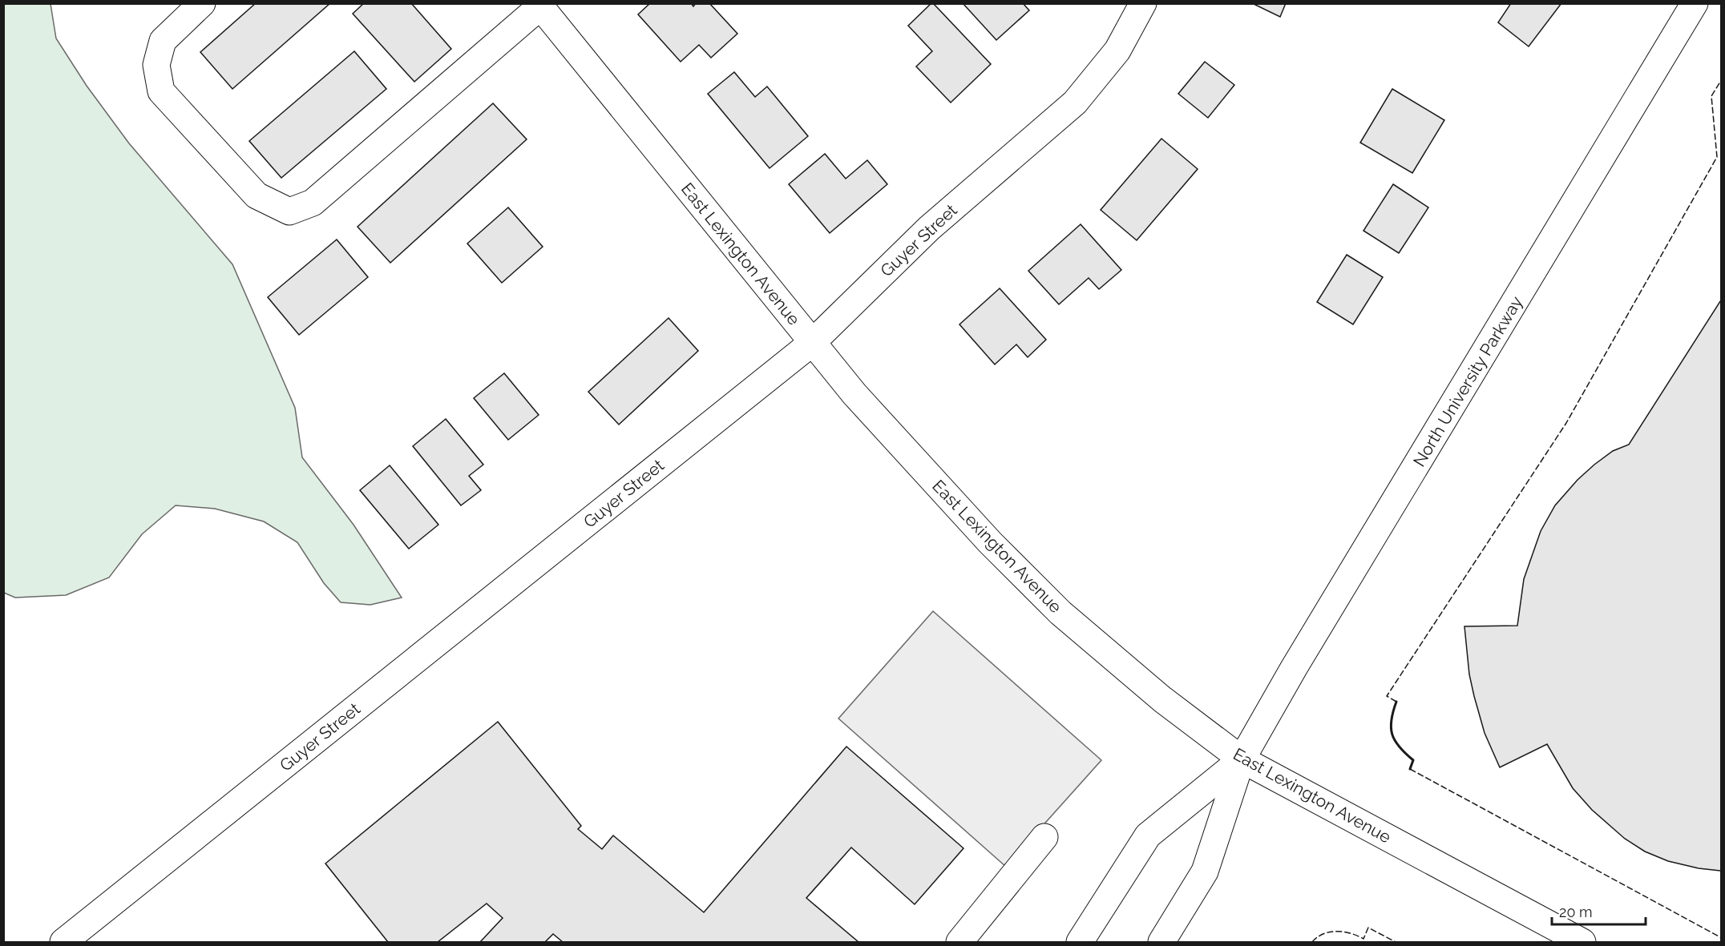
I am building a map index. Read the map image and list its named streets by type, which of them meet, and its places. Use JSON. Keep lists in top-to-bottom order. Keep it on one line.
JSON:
{"streets":{"main road":["Guyer Street","East Lexington Avenue","North University Parkway"]},"crossings":[["Guyer Street","East Lexington Avenue"],["East Lexington Avenue","North University Parkway"]],"scale_bar":"20 m"}
